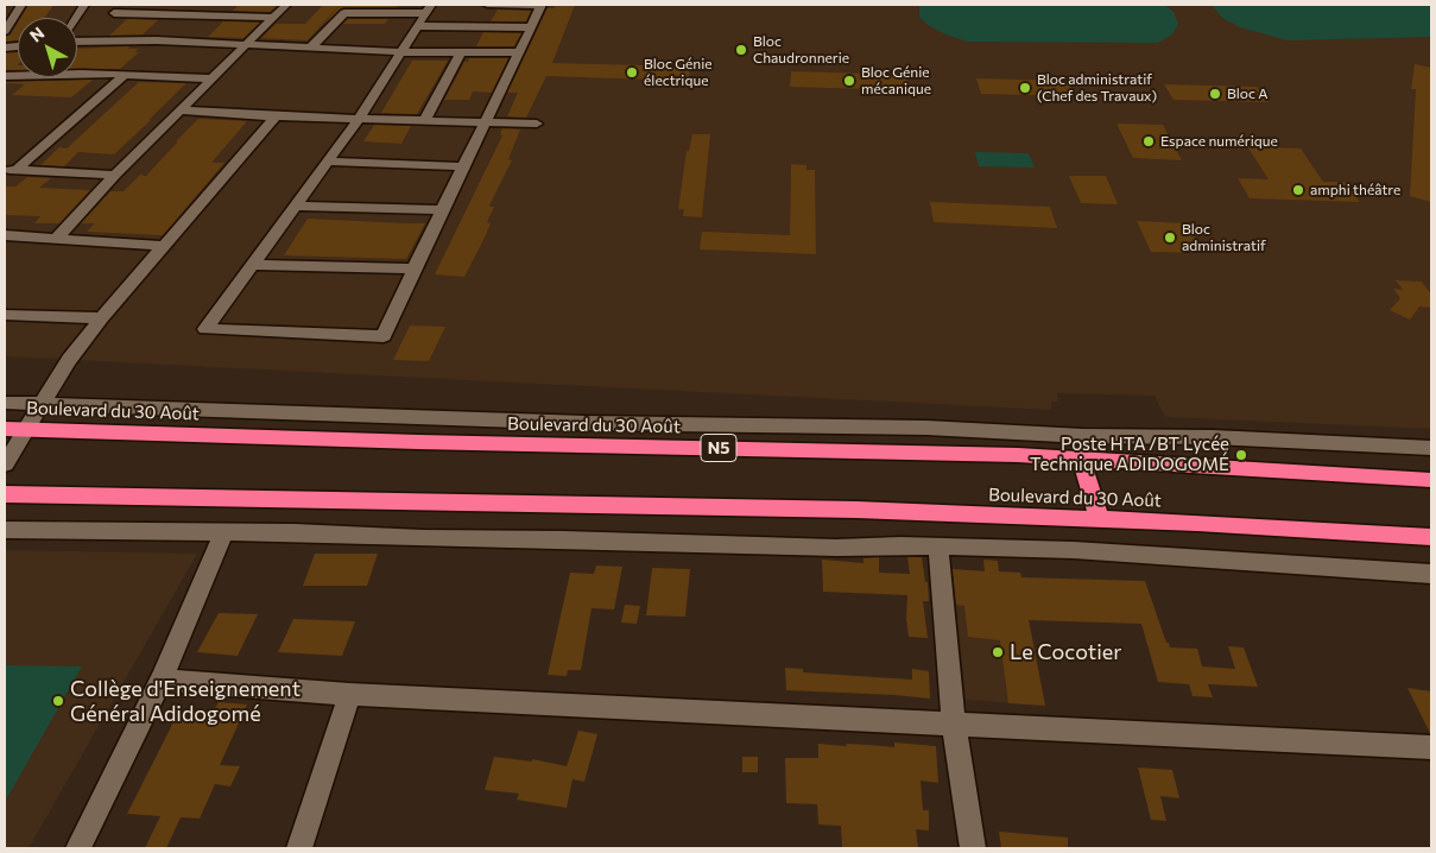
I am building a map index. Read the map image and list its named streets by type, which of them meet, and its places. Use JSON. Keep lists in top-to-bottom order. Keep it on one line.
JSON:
{"streets":{"highway":["Boulevard du 30 Août","N5"]},"places":["Bloc Chaudronnerie","Bloc Génie électrique","Bloc Génie mécanique","Bloc administratif (Chef des Travaux)","Bloc A","Espace numérique","amphi théâtre","Bloc administratif","Poste HTA /BT Lycée Technique ADIDOGOMÉ","Le Cocotier","Collège d'Enseignement Général Adidogomé"],"north":"top left"}
